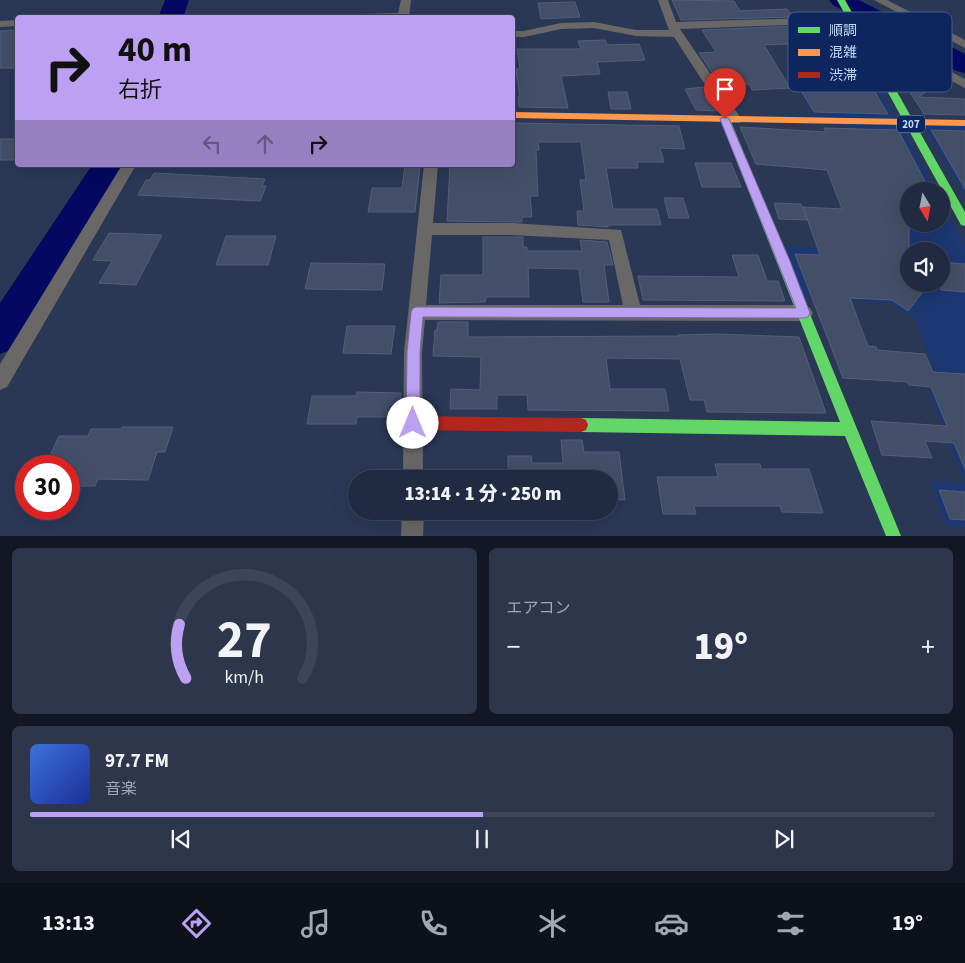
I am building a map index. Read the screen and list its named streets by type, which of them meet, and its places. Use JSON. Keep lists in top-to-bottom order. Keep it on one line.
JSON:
{"streets":{"main road":["207"]},"legend":["順調","混雑","渋滞"],"north":"bottom","page":{"turn":["40 m","右折"],"limit":"30","trip":"13:14 · 1 分 · 250 m","tile":"エアコン","heat":["−","19°","+"],"song":["97.7 FM","音楽"],"tabs":["13:13","19°"],"gauge":["27","km/h"]}}
